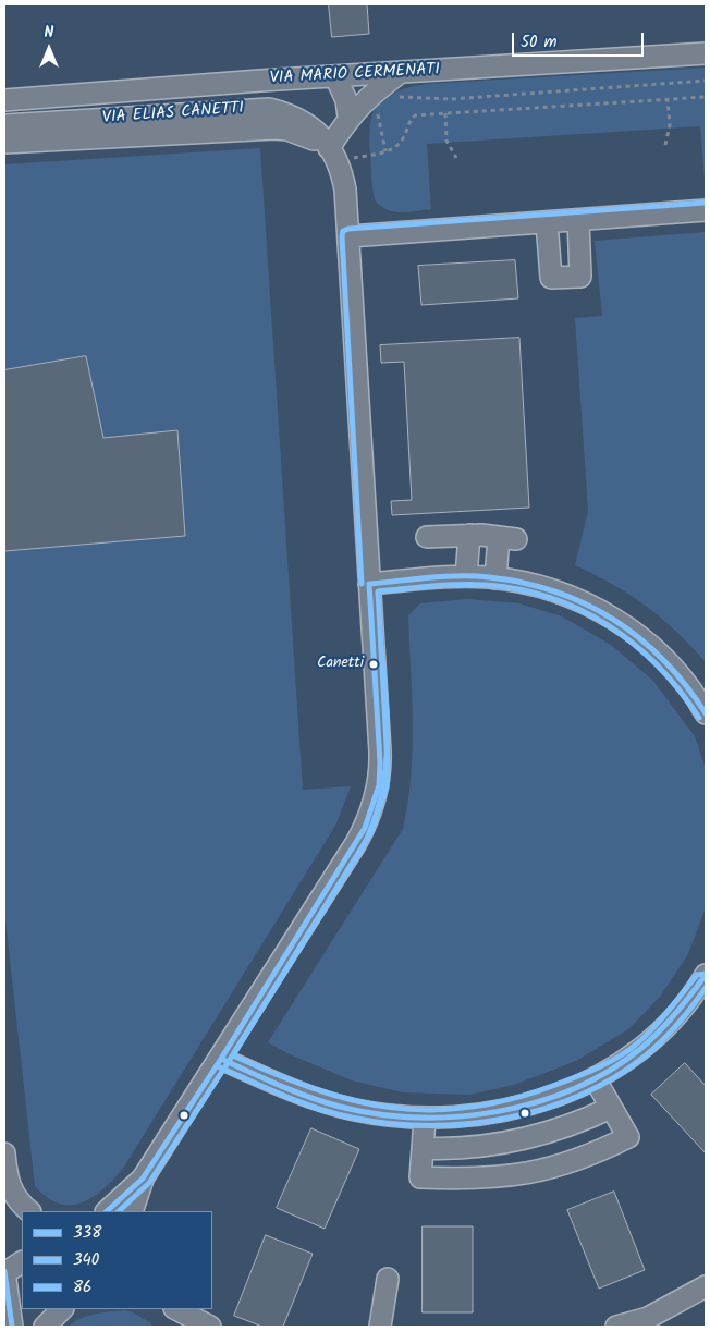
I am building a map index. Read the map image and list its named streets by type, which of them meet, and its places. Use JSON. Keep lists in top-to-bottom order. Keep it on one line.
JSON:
{"streets":{"street":["VIA MARIO CERMENATI","VIA ELIAS CANETTI"]},"places":["Canetti"],"lines":["transit line 86","transit line 338","transit line 340"],"legend":["338","340","86"],"scale_bar":"50 m","north":"top"}
